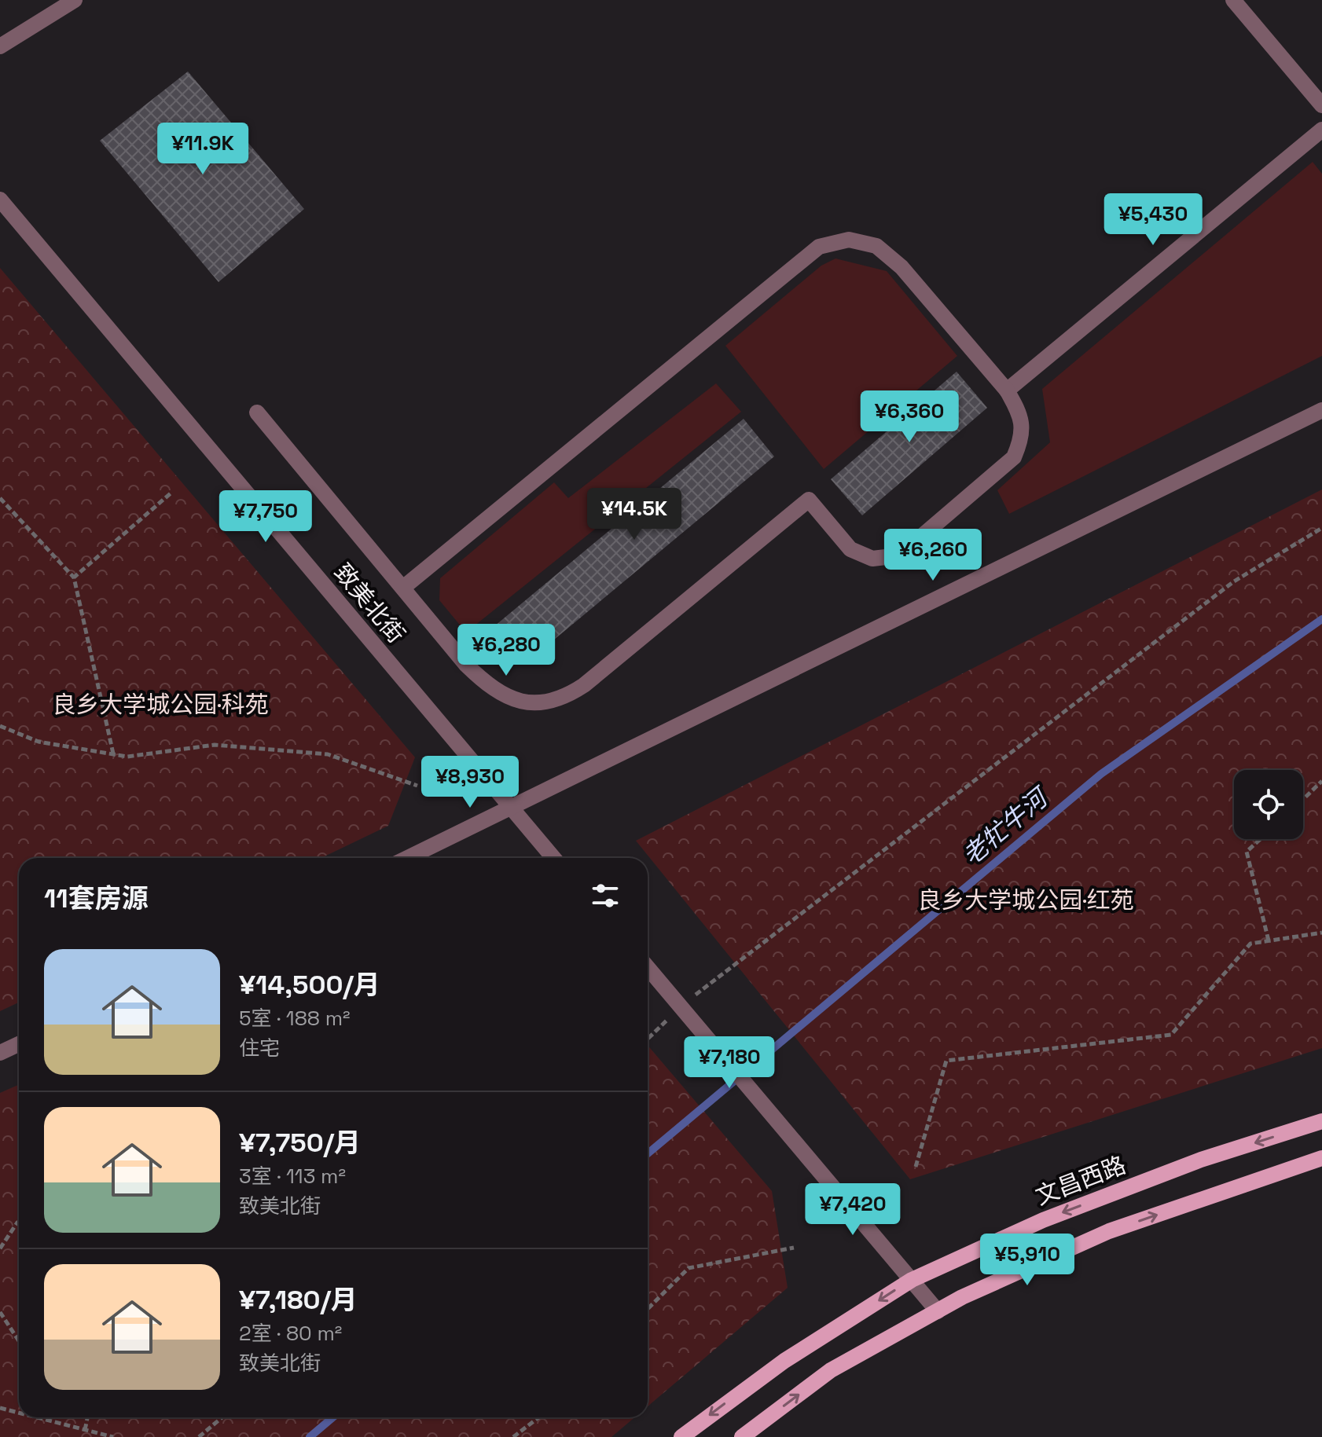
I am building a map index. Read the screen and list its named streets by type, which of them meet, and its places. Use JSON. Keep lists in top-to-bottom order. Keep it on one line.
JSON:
{"streets":{"main road":["文昌西路"],"street":["致美北街"]},"water":["老牤牛河"],"parks":["良乡大学城公园·科苑","良乡大学城公园·红苑"],"page":{"price":["¥11.9K","¥5,430","¥6,360","¥14.5K","¥7,750","¥6,260","¥6,280","¥8,930","¥7,180","¥7,420","¥5,910"],"heading":"11套房源","list":[{"name":"¥14,500/月","note":"5室 · 188 m² · 住宅"},{"name":"¥7,750/月","note":"3室 · 113 m² · 致美北街"},{"name":"¥7,180/月","note":"2室 · 80 m² · 致美北街"}]}}
